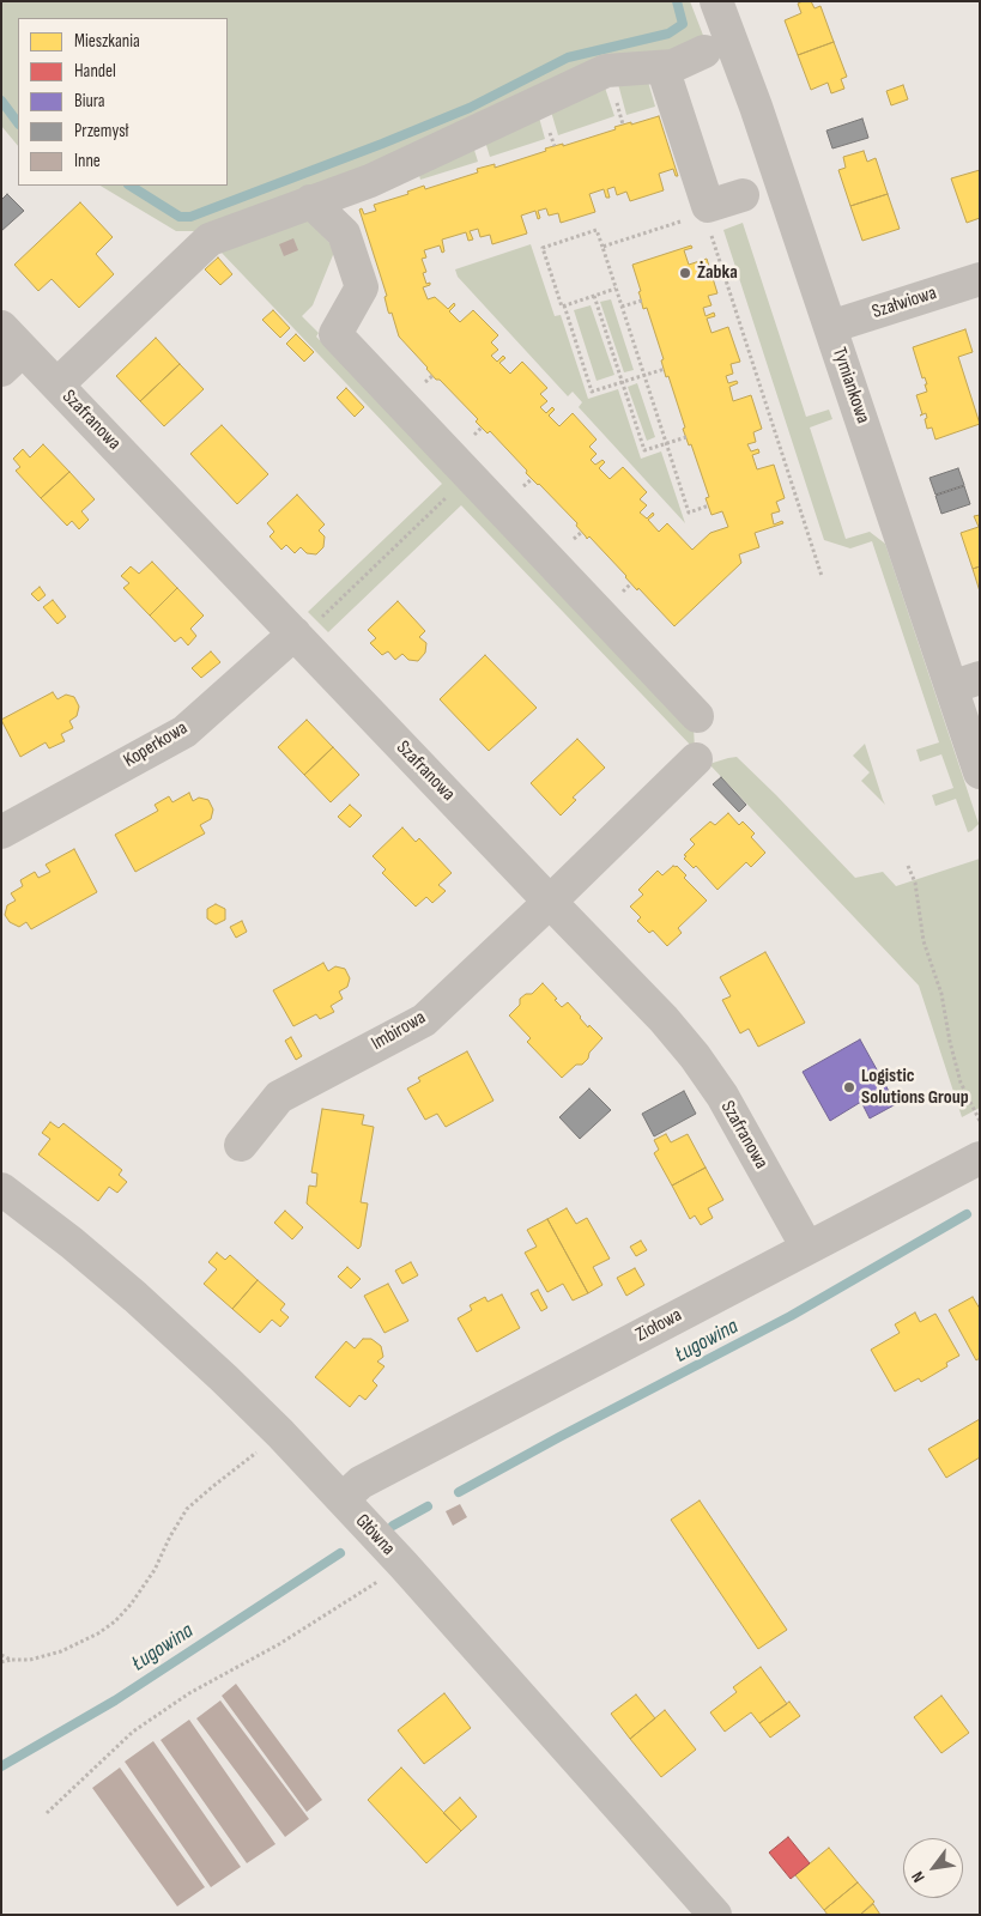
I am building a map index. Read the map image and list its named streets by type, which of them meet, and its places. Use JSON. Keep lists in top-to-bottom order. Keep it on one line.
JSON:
{"streets":{"street":["Szałwiowa","Tymiankowa","Szafranowa","Koperkowa","Imbirowa","Ziołowa","Główna"]},"crossings":[["Szałwiowa","Tymiankowa"],["Szafranowa","Koperkowa"],["Szafranowa","Imbirowa"],["Szafranowa","Ziołowa"],["Ziołowa","Główna"]],"water":["Ługowina"],"places":["Żabka","Logistic Solutions Group"],"legend":["Mieszkania","Handel","Biura","Przemysł","Inne"],"north":"bottom left"}
